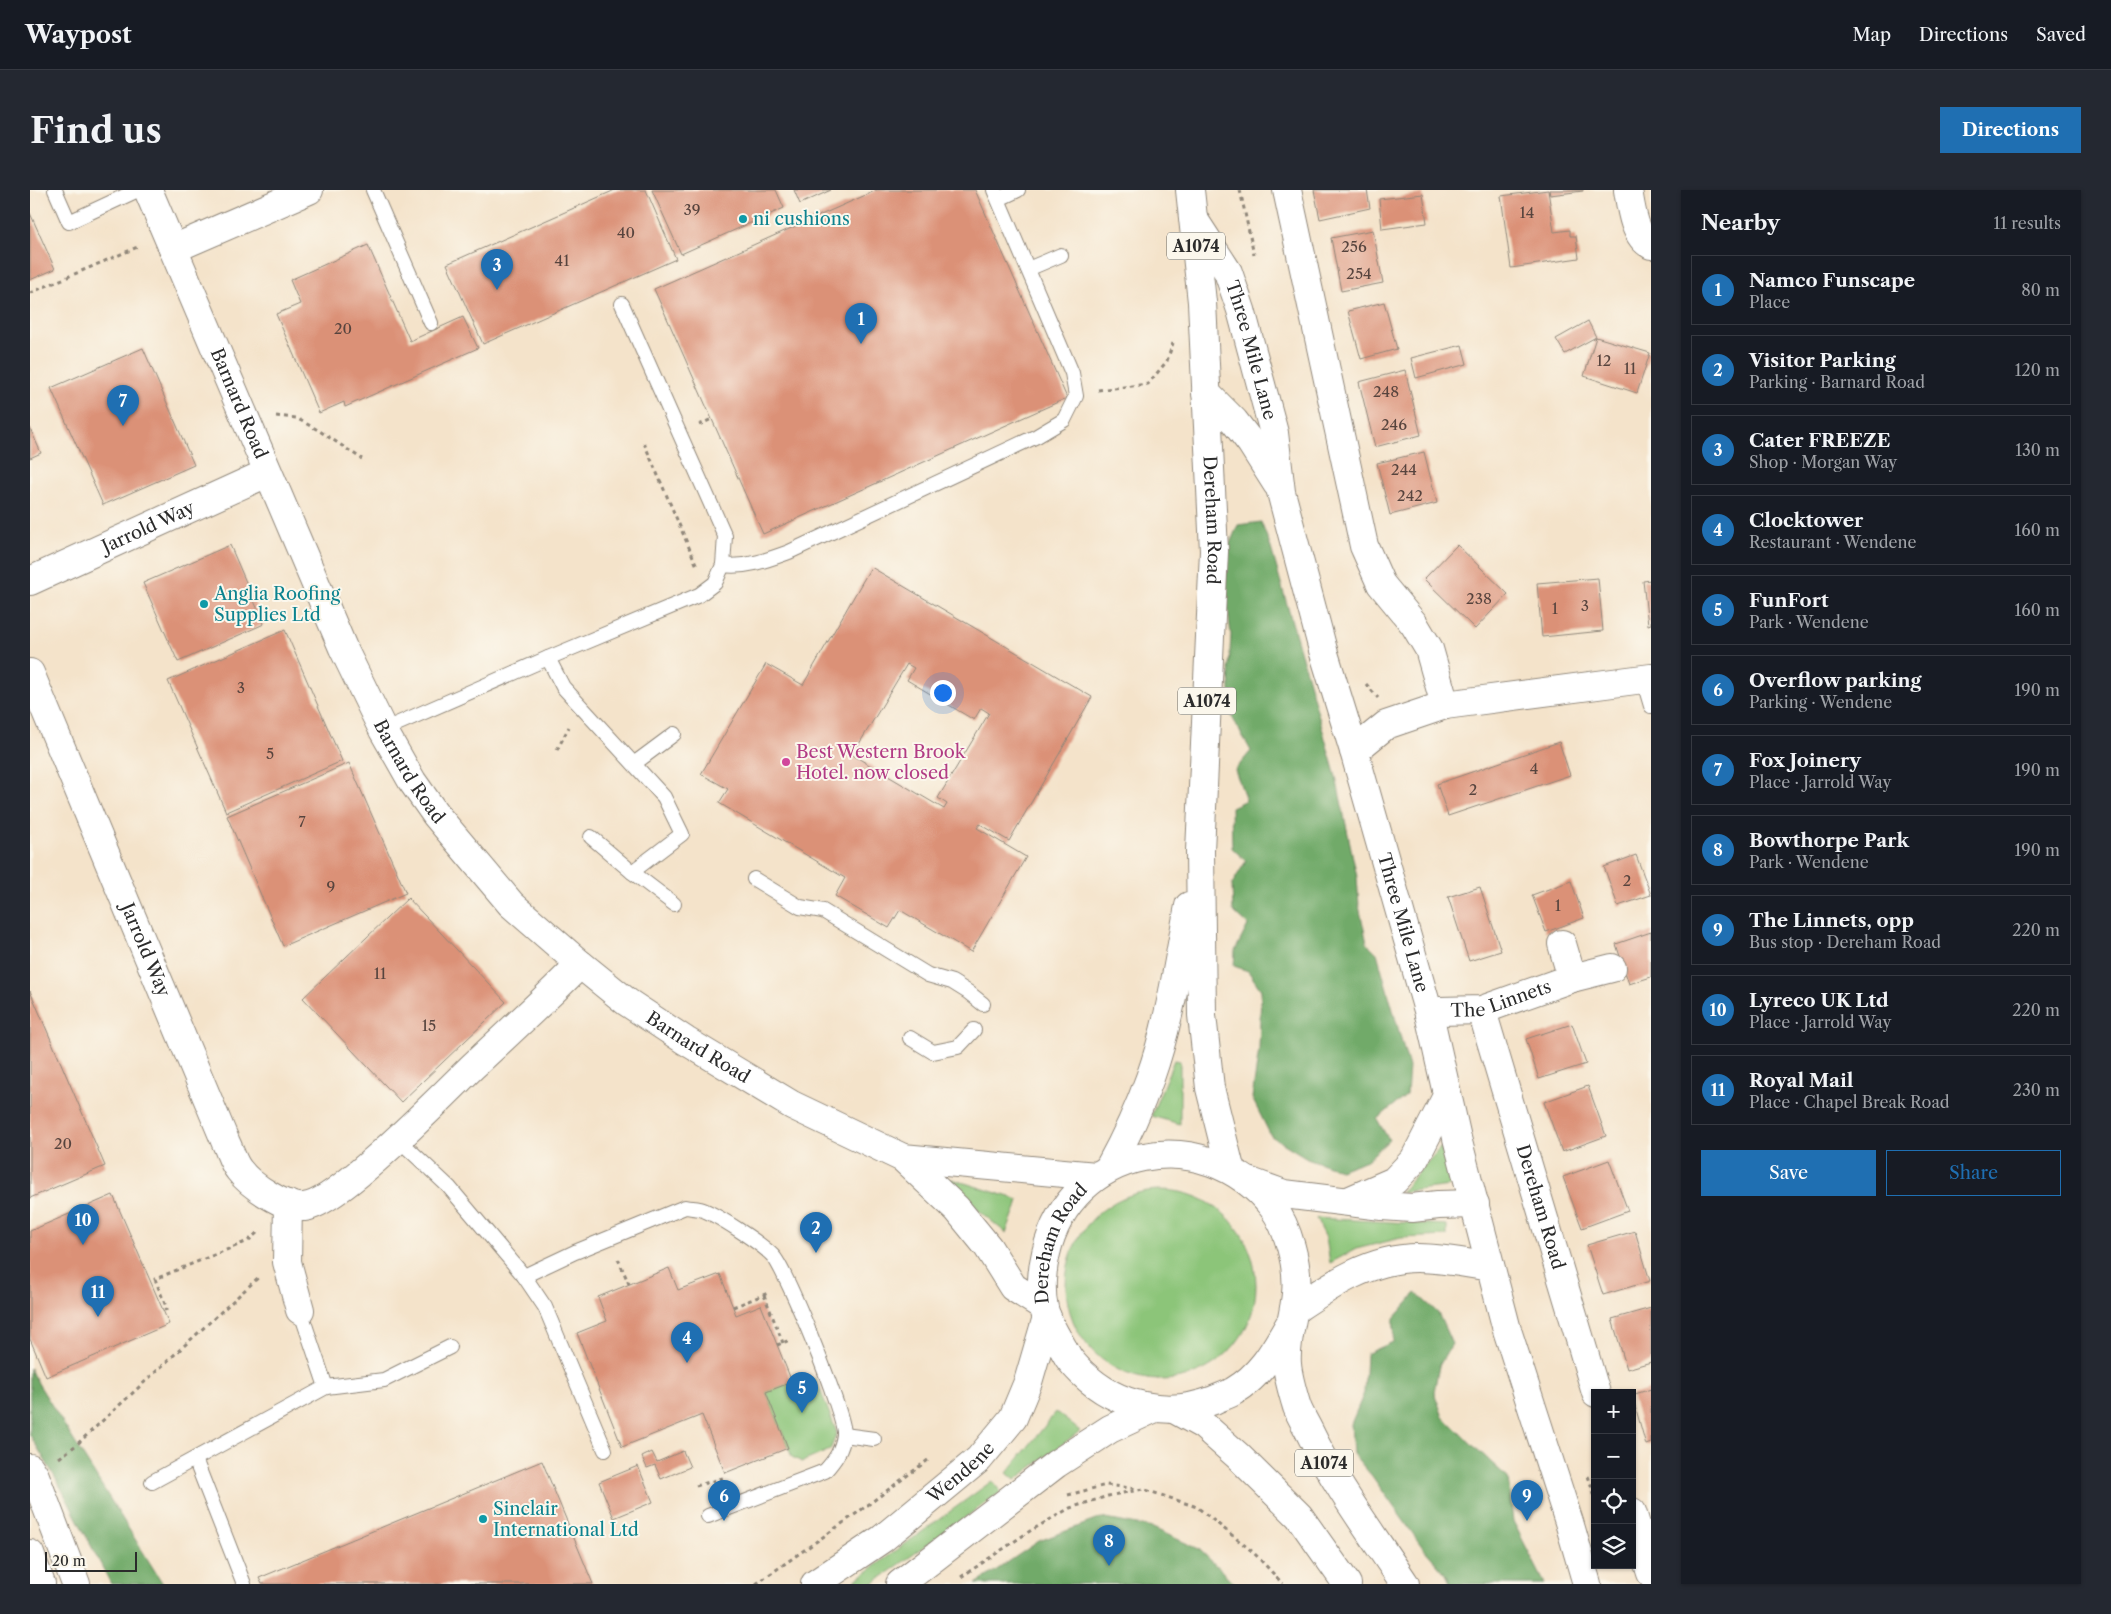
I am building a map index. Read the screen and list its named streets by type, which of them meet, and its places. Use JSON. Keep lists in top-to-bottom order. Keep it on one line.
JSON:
{"streets":{"main road":["A1074","Three Mile Lane","Barnard Road","Dereham Road","Jarrold Way","The Linnets","Wendene"]},"crossings":[["Three Mile Lane","Dereham Road"],["Three Mile Lane","The Linnets"],["Barnard Road","Dereham Road"],["Barnard Road","Jarrold Way"],["Barnard Road","Wendene"],["Dereham Road","Wendene"]],"places":["ni cushions","Anglia Roofing Supplies Ltd","Best Western Brook Hotel. now closed","Sinclair International Ltd"],"house_numbers":["39","14","40","256","41","254","20","12","11","248","246","244","242","238","3","1","3","5","4","2","7","2","9","1","11","15","20"],"scale_bar":"20 m","page":{"header":"Waypost","nav":["Map","Directions","Saved"],"buttons":["Directions",["Save","Share"]],"title":"Find us","heading":["Nearby","11 results"],"pins":["3","1","7","10","2","11","4","5","6","9","8"],"list":[{"mark":"1","name":"Namco Funscape","note":"Place","value":"80 m"},{"mark":"2","name":"Visitor Parking","note":"Parking · Barnard Road","value":"120 m"},{"mark":"3","name":"Cater FREEZE","note":"Shop · Morgan Way","value":"130 m"},{"mark":"4","name":"Clocktower","note":"Restaurant · Wendene","value":"160 m"},{"mark":"5","name":"FunFort","note":"Park · Wendene","value":"160 m"},{"mark":"6","name":"Overflow parking","note":"Parking · Wendene","value":"190 m"},{"mark":"7","name":"Fox Joinery","note":"Place · Jarrold Way","value":"190 m"},{"mark":"8","name":"Bowthorpe Park","note":"Park · Wendene","value":"190 m"},{"mark":"9","name":"The Linnets, opp","note":"Bus stop · Dereham Road","value":"220 m"},{"mark":"10","name":"Lyreco UK Ltd","note":"Place · Jarrold Way","value":"220 m"},{"mark":"11","name":"Royal Mail","note":"Place · Chapel Break Road","value":"230 m"}],"map_buttons":["+","−"],"scale":"20 m"}}
